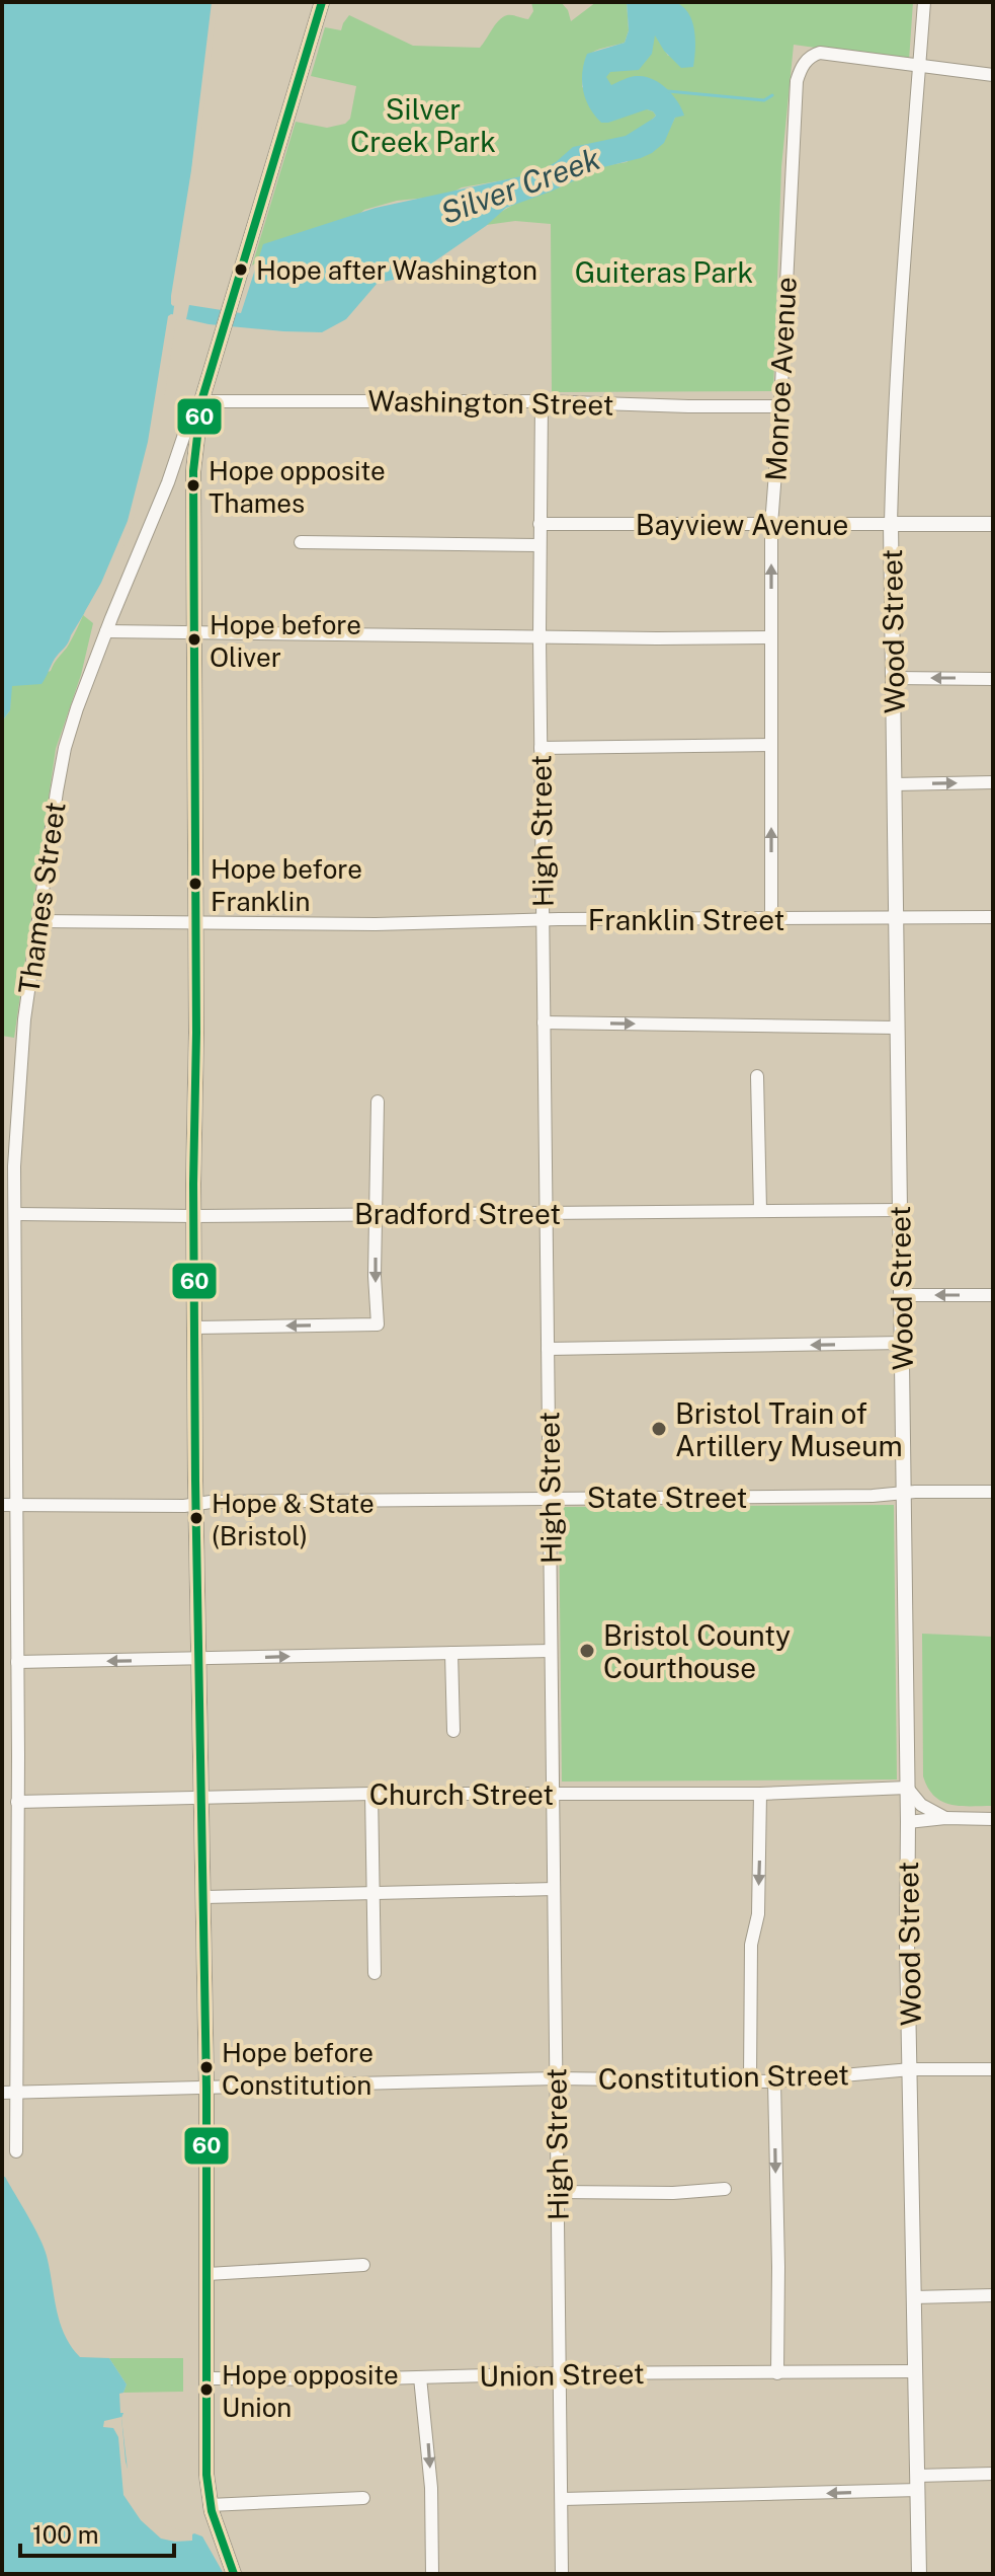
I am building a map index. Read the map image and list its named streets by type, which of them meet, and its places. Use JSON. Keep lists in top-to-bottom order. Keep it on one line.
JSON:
{"streets":{"main road":["Bayview Avenue","Wood Street"],"street":["Monroe Avenue","Washington Street","High Street","Thames Street","Franklin Street","Bradford Street","State Street","Church Street","Constitution Street","Union Street"]},"crossings":[["Monroe Avenue","Washington Street"],["Monroe Avenue","Bayview Avenue"],["Monroe Avenue","Wood Street"],["Monroe Avenue","Franklin Street"],["Washington Street","High Street"],["Washington Street","Thames Street"],["Bayview Avenue","Wood Street"],["Bayview Avenue","High Street"],["Wood Street","Franklin Street"],["Wood Street","Bradford Street"],["Wood Street","State Street"],["Wood Street","Church Street"],["Wood Street","Constitution Street"],["Wood Street","Union Street"],["High Street","Franklin Street"],["High Street","Bradford Street"],["High Street","State Street"],["High Street","Church Street"],["High Street","Constitution Street"],["High Street","Union Street"],["Thames Street","Franklin Street"],["Thames Street","Bradford Street"],["Thames Street","State Street"],["Thames Street","Church Street"],["Thames Street","Constitution Street"]],"water":["Silver Creek"],"parks":["Silver Creek Park","Guiteras Park"],"places":["Hope after Washington","Hope opposite Thames","Hope before Oliver","Hope before Franklin","Bristol Train of Artillery Museum","Hope & State (Bristol)","Bristol County Courthouse","Hope before Constitution","Hope opposite Union"],"lines":["transit line 60"],"scale_bar":"100 m"}
